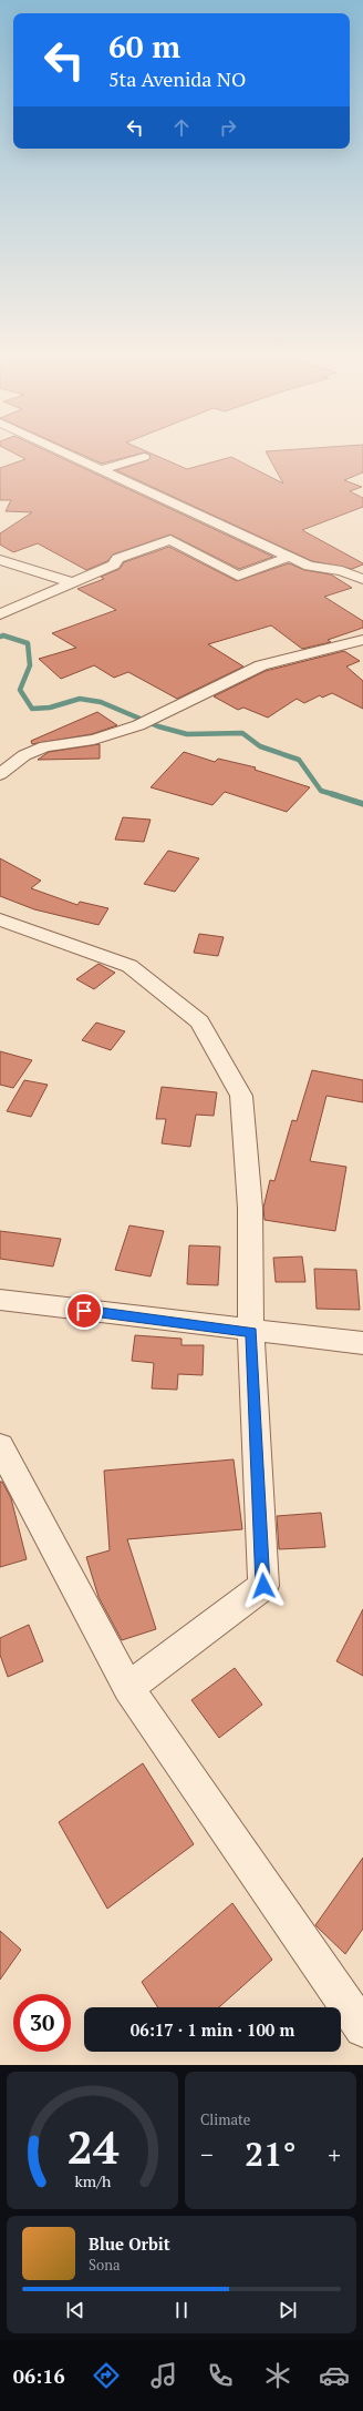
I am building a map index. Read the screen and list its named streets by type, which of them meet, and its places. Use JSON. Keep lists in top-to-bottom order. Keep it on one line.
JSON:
{"page":{"turn":["60 m","5ta Avenida NO"],"limit":"30","trip":"06:17 · 1 min · 100 m","tile":"Climate","heat":["−","21°","+"],"song":["Blue Orbit","Sona"],"tabs":"06:16","gauge":["24","km/h"]}}
